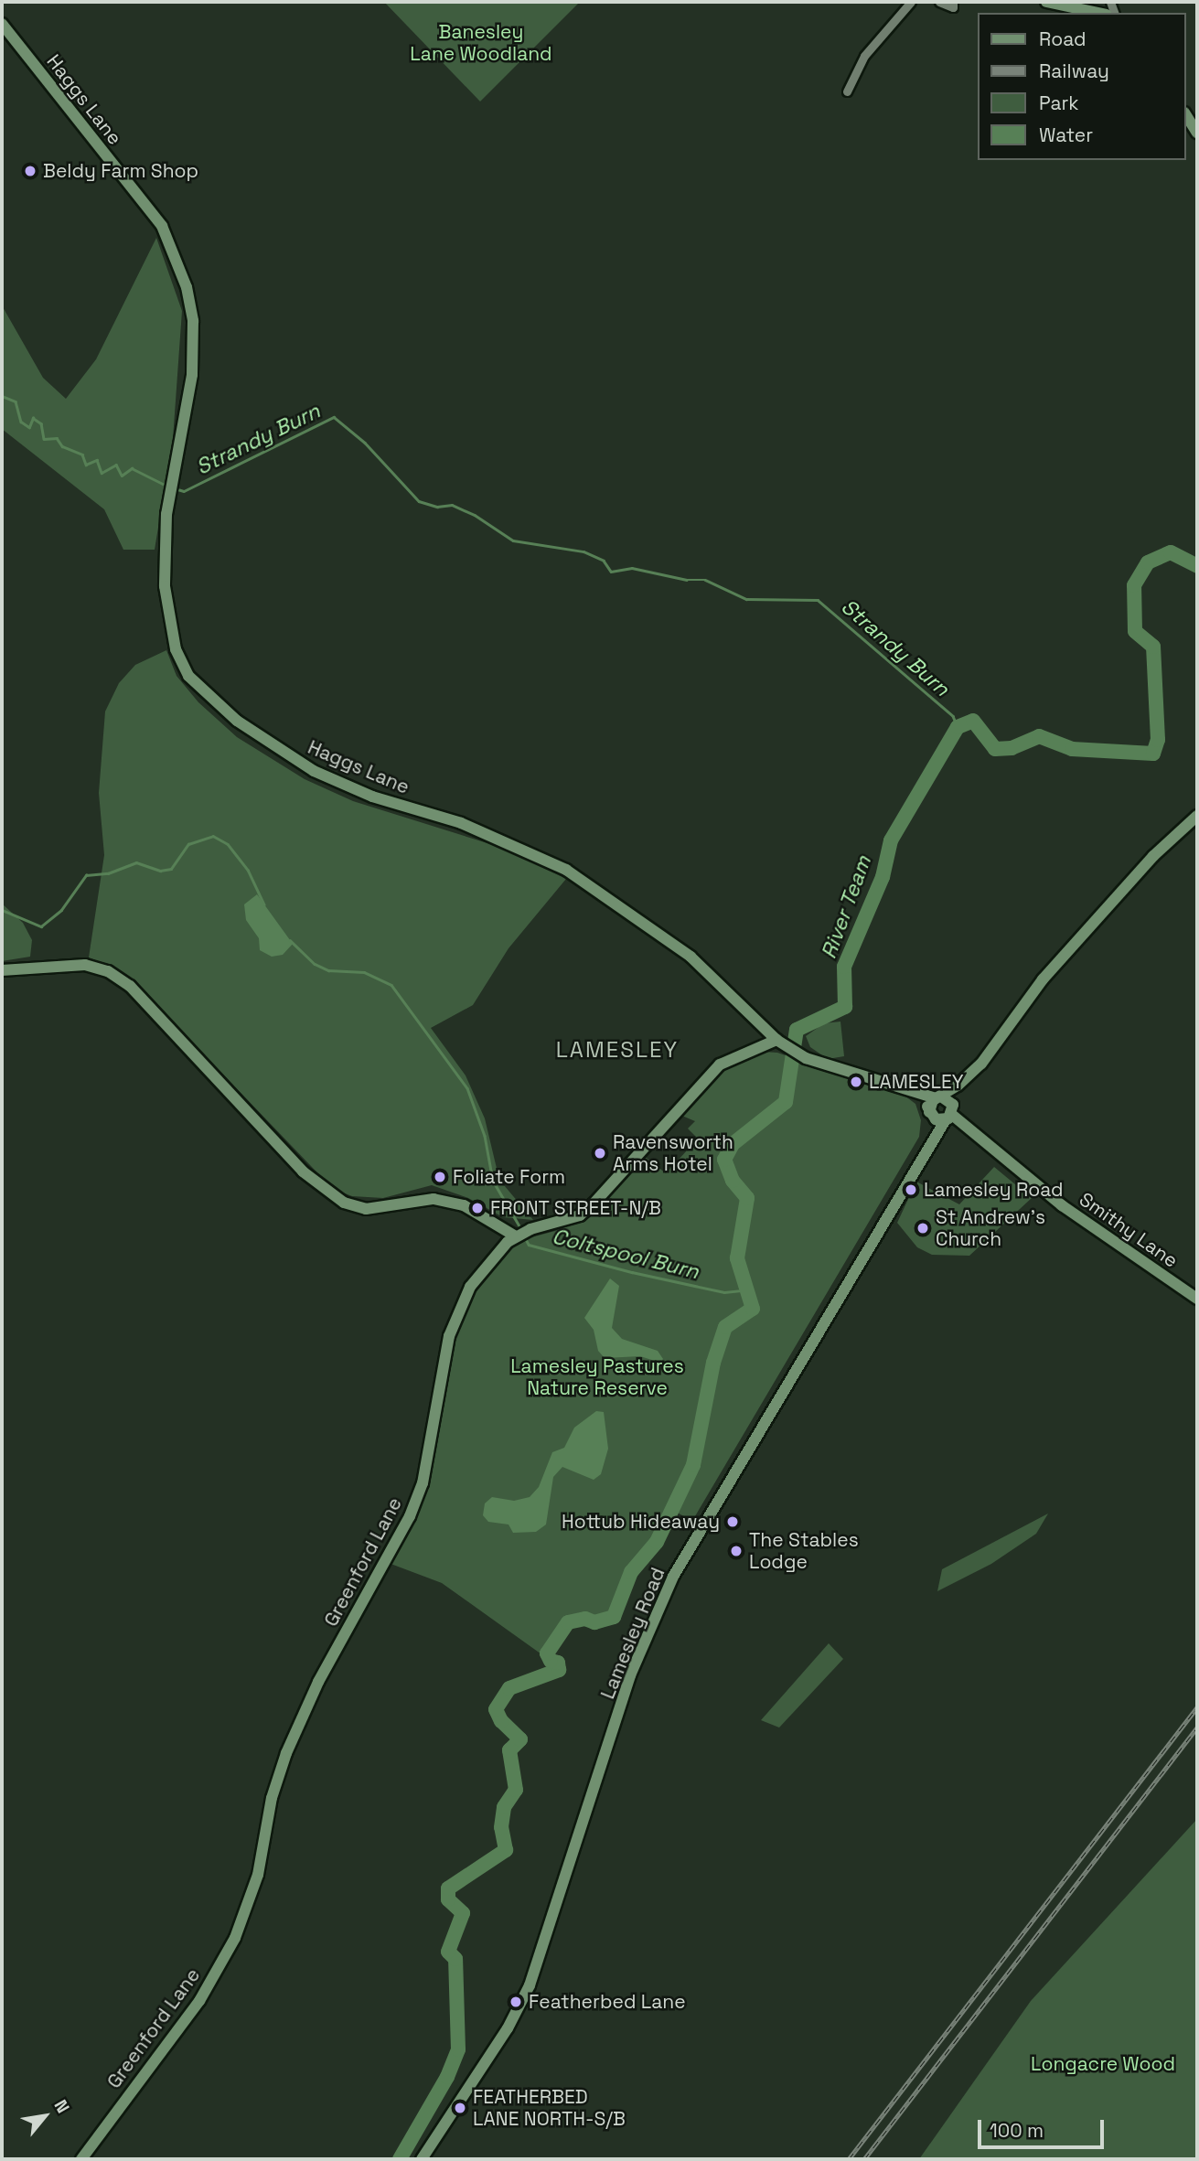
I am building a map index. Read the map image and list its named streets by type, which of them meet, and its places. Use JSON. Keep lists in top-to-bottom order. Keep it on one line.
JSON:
{"streets":{"street":["Haggs Lane","Smithy Lane","Greenford Lane","Lamesley Road"]},"crossings":[["Haggs Lane","Smithy Lane"],["Haggs Lane","Greenford Lane"],["Haggs Lane","Lamesley Road"],["Smithy Lane","Lamesley Road"]],"districts":["LAMESLEY"],"water":["Strandy Burn","River Team","Coltspool Burn"],"parks":["Banesley Lane Woodland","Lamesley Pastures Nature Reserve","Longacre Wood"],"places":["Beldy Farm Shop","LAMESLEY","Ravensworth Arms Hotel","Foliate Form","Lamesley Road","FRONT STREET-N/B","St Andrew's Church","Hottub Hideaway","The Stables Lodge","Featherbed Lane","FEATHERBED LANE NORTH-S/B"],"legend":["Road","Railway","Park","Water"],"scale_bar":"100 m","north":"top right"}
